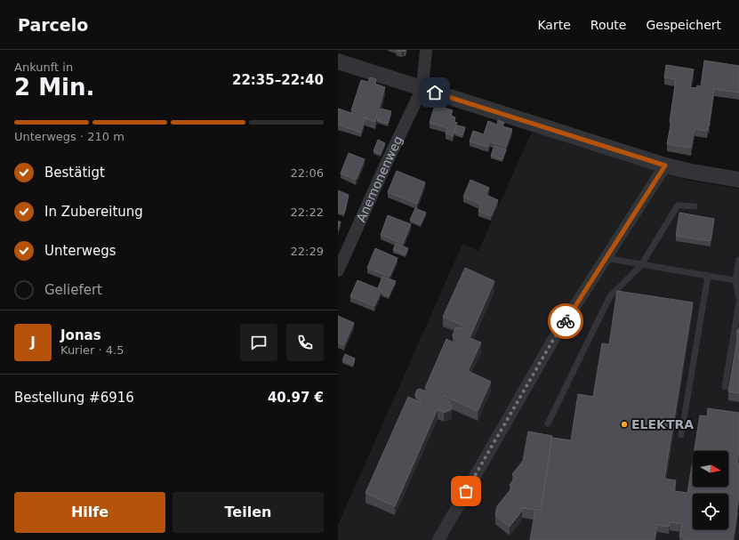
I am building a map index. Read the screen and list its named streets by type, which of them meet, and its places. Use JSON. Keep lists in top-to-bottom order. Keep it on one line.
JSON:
{"streets":{"street":["Anemonenweg"]},"places":["ELEKTRA"],"north":"right","page":{"header":"Parcelo","nav":["Karte","Route","Gespeichert"],"heading":["2 Min.","Ankunft in","22:35–22:40"],"panel":["Jonas","Kurier · 4.5","Bestellung #6916","40.97 €"],"bar":"Unterwegs · 210 m","list":[["Bestätigt","22:06"],["In Zubereitung","22:22"],["Unterwegs","22:29"],"Geliefert"],"round":"J","buttons":["Hilfe","Teilen"]}}
